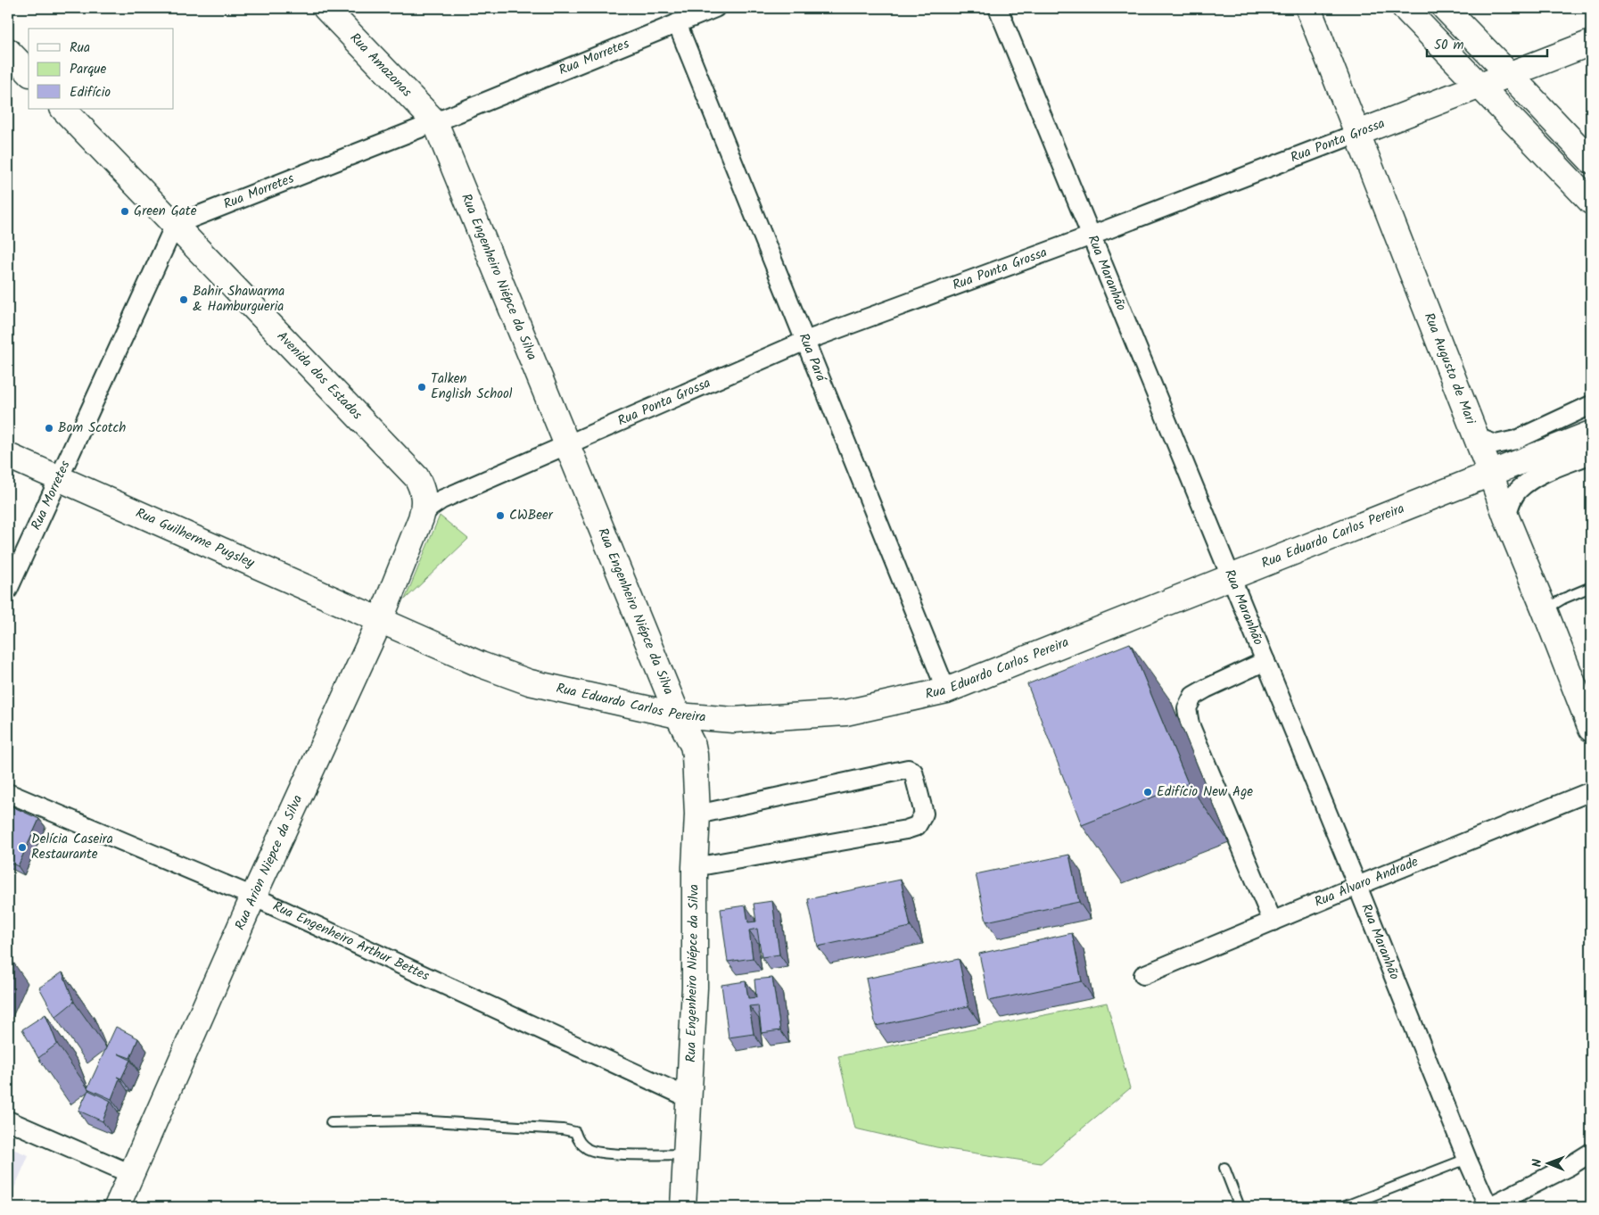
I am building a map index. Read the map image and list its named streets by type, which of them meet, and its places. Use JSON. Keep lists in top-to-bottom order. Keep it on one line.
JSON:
{"streets":{"main road":["Rua Amazonas","Rua Ponta Grossa","Rua Engenheiro Niépce da Silva","Rua Augusto de Mari","Avenida dos Estados","Rua Eduardo Carlos Pereira","Rua Guilherme Pugsley","Rua Arion Niepce da Silva"],"street":["Rua Morretes","Rua Maranhão","Rua Pará","Rua Álvaro Andrade","Rua Engenheiro Arthur Bettes"]},"crossings":[["Rua Morretes","Rua Amazonas"],["Rua Morretes","Rua Engenheiro Niépce da Silva"],["Rua Morretes","Rua Pará"],["Rua Morretes","Avenida dos Estados"],["Rua Morretes","Rua Guilherme Pugsley"],["Rua Amazonas","Rua Engenheiro Niépce da Silva"],["Rua Ponta Grossa","Rua Maranhão"],["Rua Ponta Grossa","Rua Engenheiro Niépce da Silva"],["Rua Ponta Grossa","Rua Pará"],["Rua Ponta Grossa","Rua Augusto de Mari"],["Rua Ponta Grossa","Avenida dos Estados"],["Rua Ponta Grossa","Rua Arion Niepce da Silva"],["Rua Maranhão","Rua Eduardo Carlos Pereira"],["Rua Maranhão","Rua Álvaro Andrade"],["Rua Engenheiro Niépce da Silva","Rua Eduardo Carlos Pereira"],["Rua Engenheiro Niépce da Silva","Rua Engenheiro Arthur Bettes"],["Rua Pará","Rua Eduardo Carlos Pereira"],["Rua Augusto de Mari","Rua Eduardo Carlos Pereira"],["Avenida dos Estados","Rua Arion Niepce da Silva"],["Rua Eduardo Carlos Pereira","Rua Guilherme Pugsley"],["Rua Eduardo Carlos Pereira","Rua Arion Niepce da Silva"],["Rua Guilherme Pugsley","Rua Arion Niepce da Silva"],["Rua Arion Niepce da Silva","Rua Engenheiro Arthur Bettes"]],"places":["Green Gate","Bahir Shawarma & Hamburgueria","Talken English School","Bom Scotch","CWBeer","Edifício New Age","Delícia Caseira Restaurante"],"legend":["Rua","Parque","Edifício"],"scale_bar":"50 m","north":"left"}
